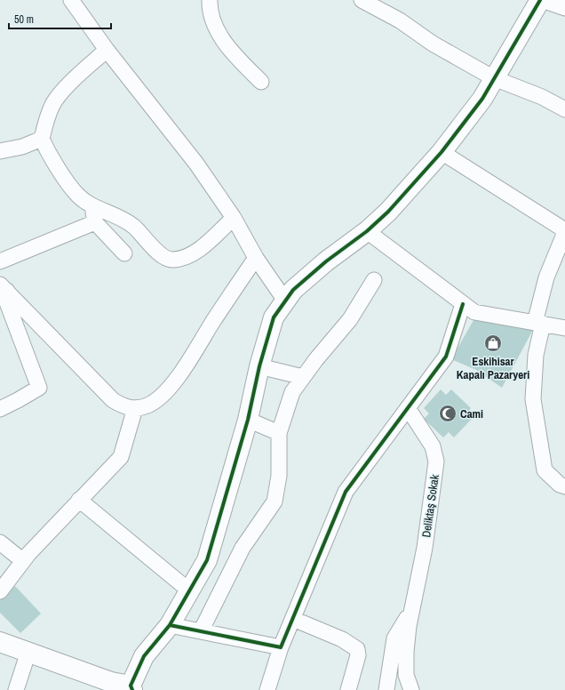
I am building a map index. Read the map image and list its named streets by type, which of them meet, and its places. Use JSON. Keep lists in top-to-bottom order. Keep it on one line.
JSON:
{"streets":{"street":["Deliktaş Sokak"]},"places":{"shop":["Eskihisar Kapalı Pazaryeri"],"mosque":["Cami"]},"scale_bar":"50 m"}
